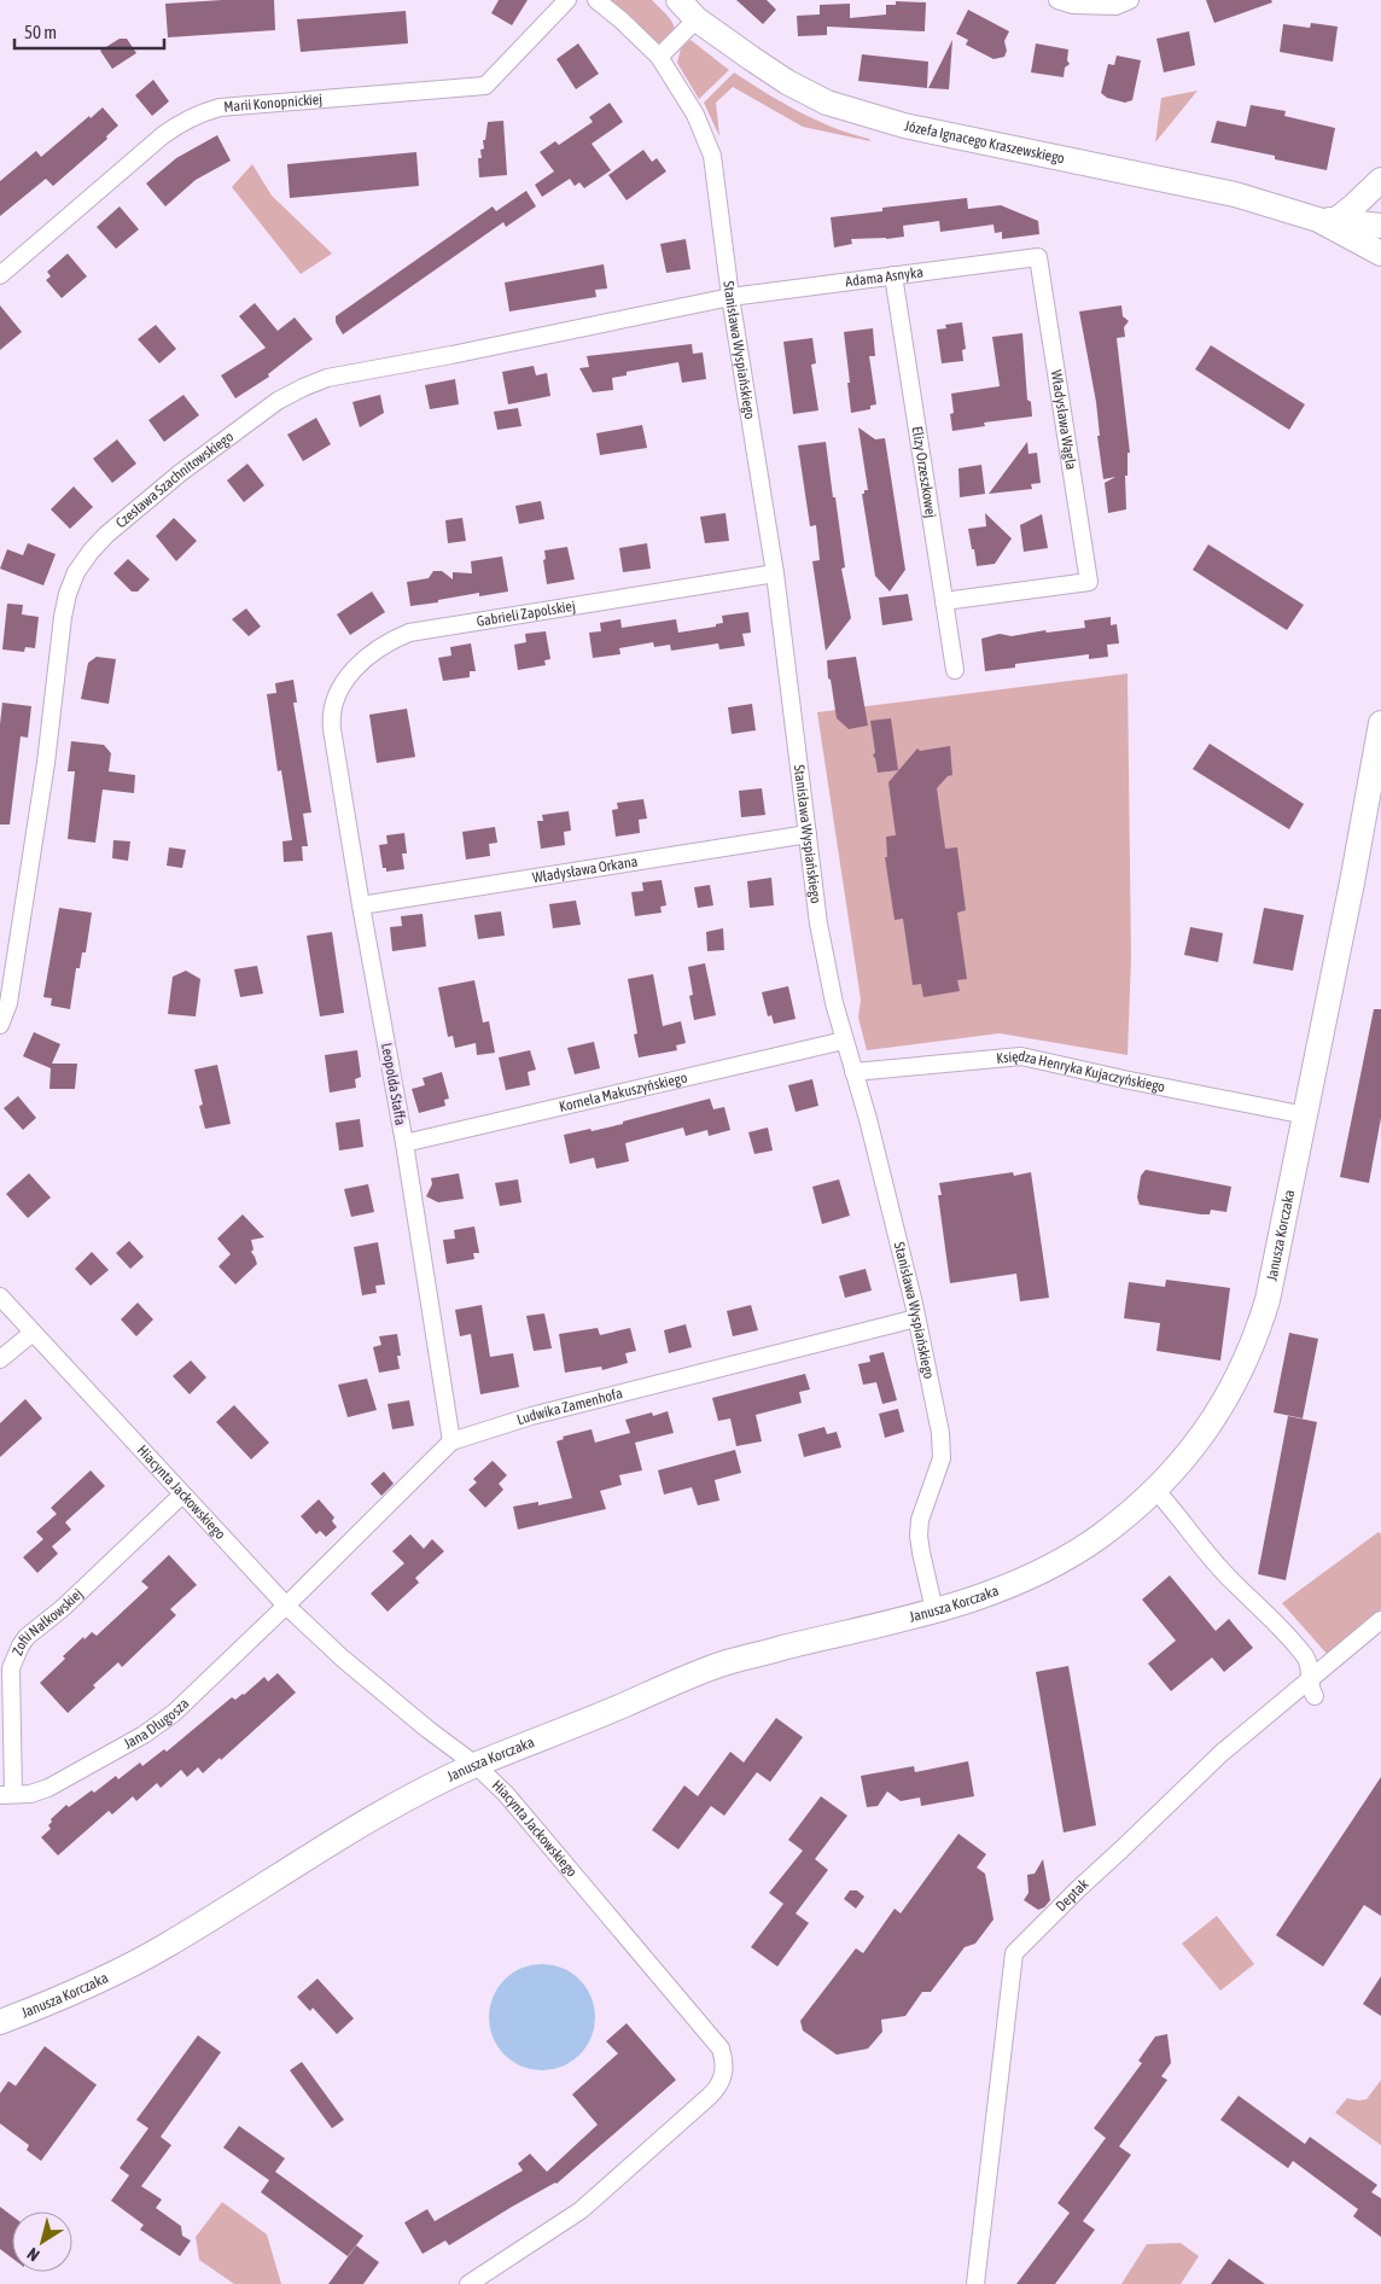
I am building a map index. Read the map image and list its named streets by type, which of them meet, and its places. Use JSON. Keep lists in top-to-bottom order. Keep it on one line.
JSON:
{"streets":{"street":["Marii Konopnickiej","Józefa Ignacego Kraszewskiego","Adama Asnyka","Stanisława Wyspiańskiego","Władysława Wągla","Elizy Orzeszkowej","Czesława Szachnitowskiego","Gabrieli Zapolskiej","Władysława Orkana","Księdza Henryka Kujaczyńskiego","Leopolda Staffa","Kornela Makuszyńskiego","Janusza Korczaka","Ludwika Zamenhofa","Hiacynta Jackowskiego","Zofii Nałkowskiej","Jana Długosza","Deptak"]},"crossings":[["Adama Asnyka","Stanisława Wyspiańskiego"],["Adama Asnyka","Władysława Wągla"],["Adama Asnyka","Elizy Orzeszkowej"],["Adama Asnyka","Czesława Szachnitowskiego"],["Stanisława Wyspiańskiego","Czesława Szachnitowskiego"],["Stanisława Wyspiańskiego","Gabrieli Zapolskiej"],["Stanisława Wyspiańskiego","Władysława Orkana"],["Stanisława Wyspiańskiego","Księdza Henryka Kujaczyńskiego"],["Stanisława Wyspiańskiego","Kornela Makuszyńskiego"],["Stanisława Wyspiańskiego","Janusza Korczaka"],["Stanisława Wyspiańskiego","Ludwika Zamenhofa"],["Władysława Wągla","Elizy Orzeszkowej"],["Gabrieli Zapolskiej","Leopolda Staffa"],["Władysława Orkana","Leopolda Staffa"],["Księdza Henryka Kujaczyńskiego","Janusza Korczaka"],["Leopolda Staffa","Kornela Makuszyńskiego"],["Leopolda Staffa","Ludwika Zamenhofa"],["Janusza Korczaka","Hiacynta Jackowskiego"],["Ludwika Zamenhofa","Hiacynta Jackowskiego"],["Ludwika Zamenhofa","Jana Długosza"],["Hiacynta Jackowskiego","Zofii Nałkowskiej"],["Hiacynta Jackowskiego","Jana Długosza"],["Zofii Nałkowskiej","Jana Długosza"]],"scale_bar":"50 m","north":"bottom left"}
